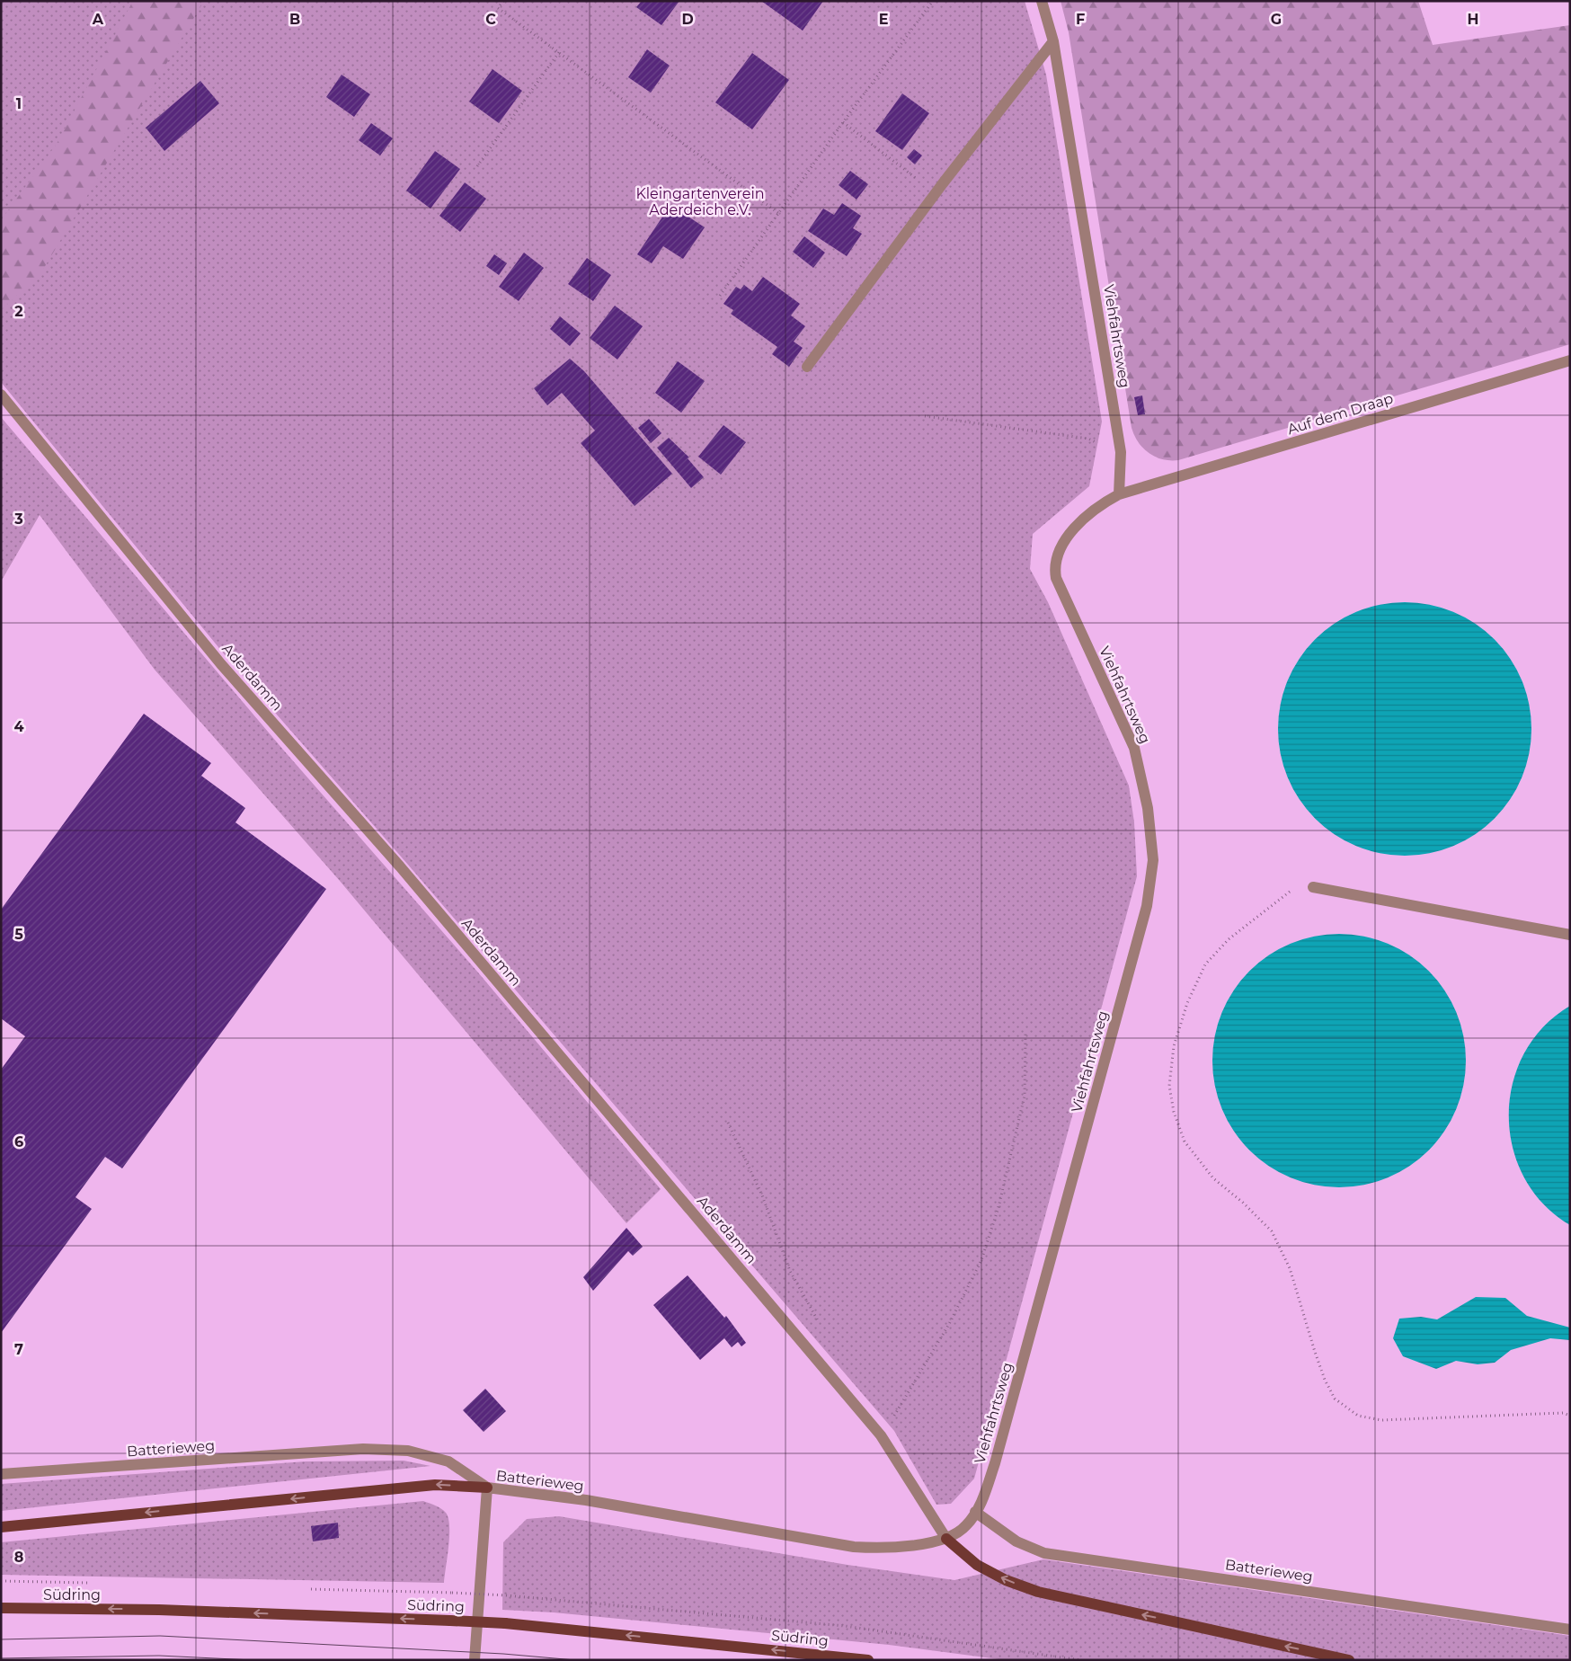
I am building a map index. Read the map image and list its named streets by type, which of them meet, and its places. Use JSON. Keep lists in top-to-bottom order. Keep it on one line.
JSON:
{"streets":{"main road":["Südring"],"street":["Viehfahrtsweg","Auf dem Draap","Aderdamm","Batterieweg"]},"crossings":[["Viehfahrtsweg","Auf dem Draap"],["Viehfahrtsweg","Aderdamm"],["Viehfahrtsweg","Batterieweg"],["Aderdamm","Batterieweg"]],"one_way":["Südring"],"parks":["Kleingartenverein Aderdeich e.V."],"grid":{"columns":["A","B","C","D","E","F","G","H"],"rows":["1","2","3","4","5","6","7","8"]}}
